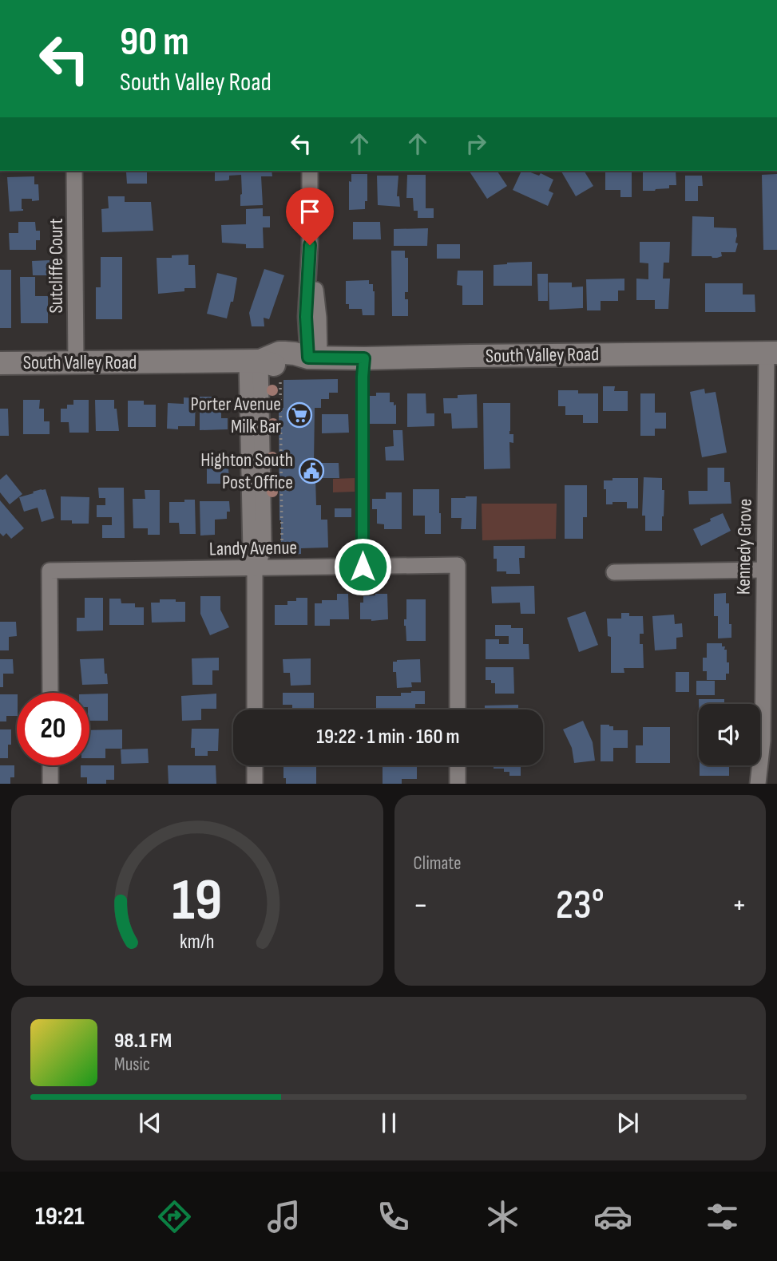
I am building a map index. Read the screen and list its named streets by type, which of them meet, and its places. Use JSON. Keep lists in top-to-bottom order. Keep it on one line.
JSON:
{"streets":{"main road":["South Valley Road"],"street":["Sutcliffe Court","Kennedy Grove","Landy Avenue"]},"crossings":[["Sutcliffe Court","South Valley Road"],["South Valley Road","Kennedy Grove"]],"places":{"supermarket":["Porter Avenue Milk Bar"],"public building":["Highton South Post Office"]},"page":{"turn":["90 m","South Valley Road"],"limit":"20","trip":"19:22 · 1 min · 160 m","tile":"Climate","heat":["−","23°","+"],"song":["98.1 FM","Music"],"tabs":"19:21","gauge":["19","km/h"]}}
